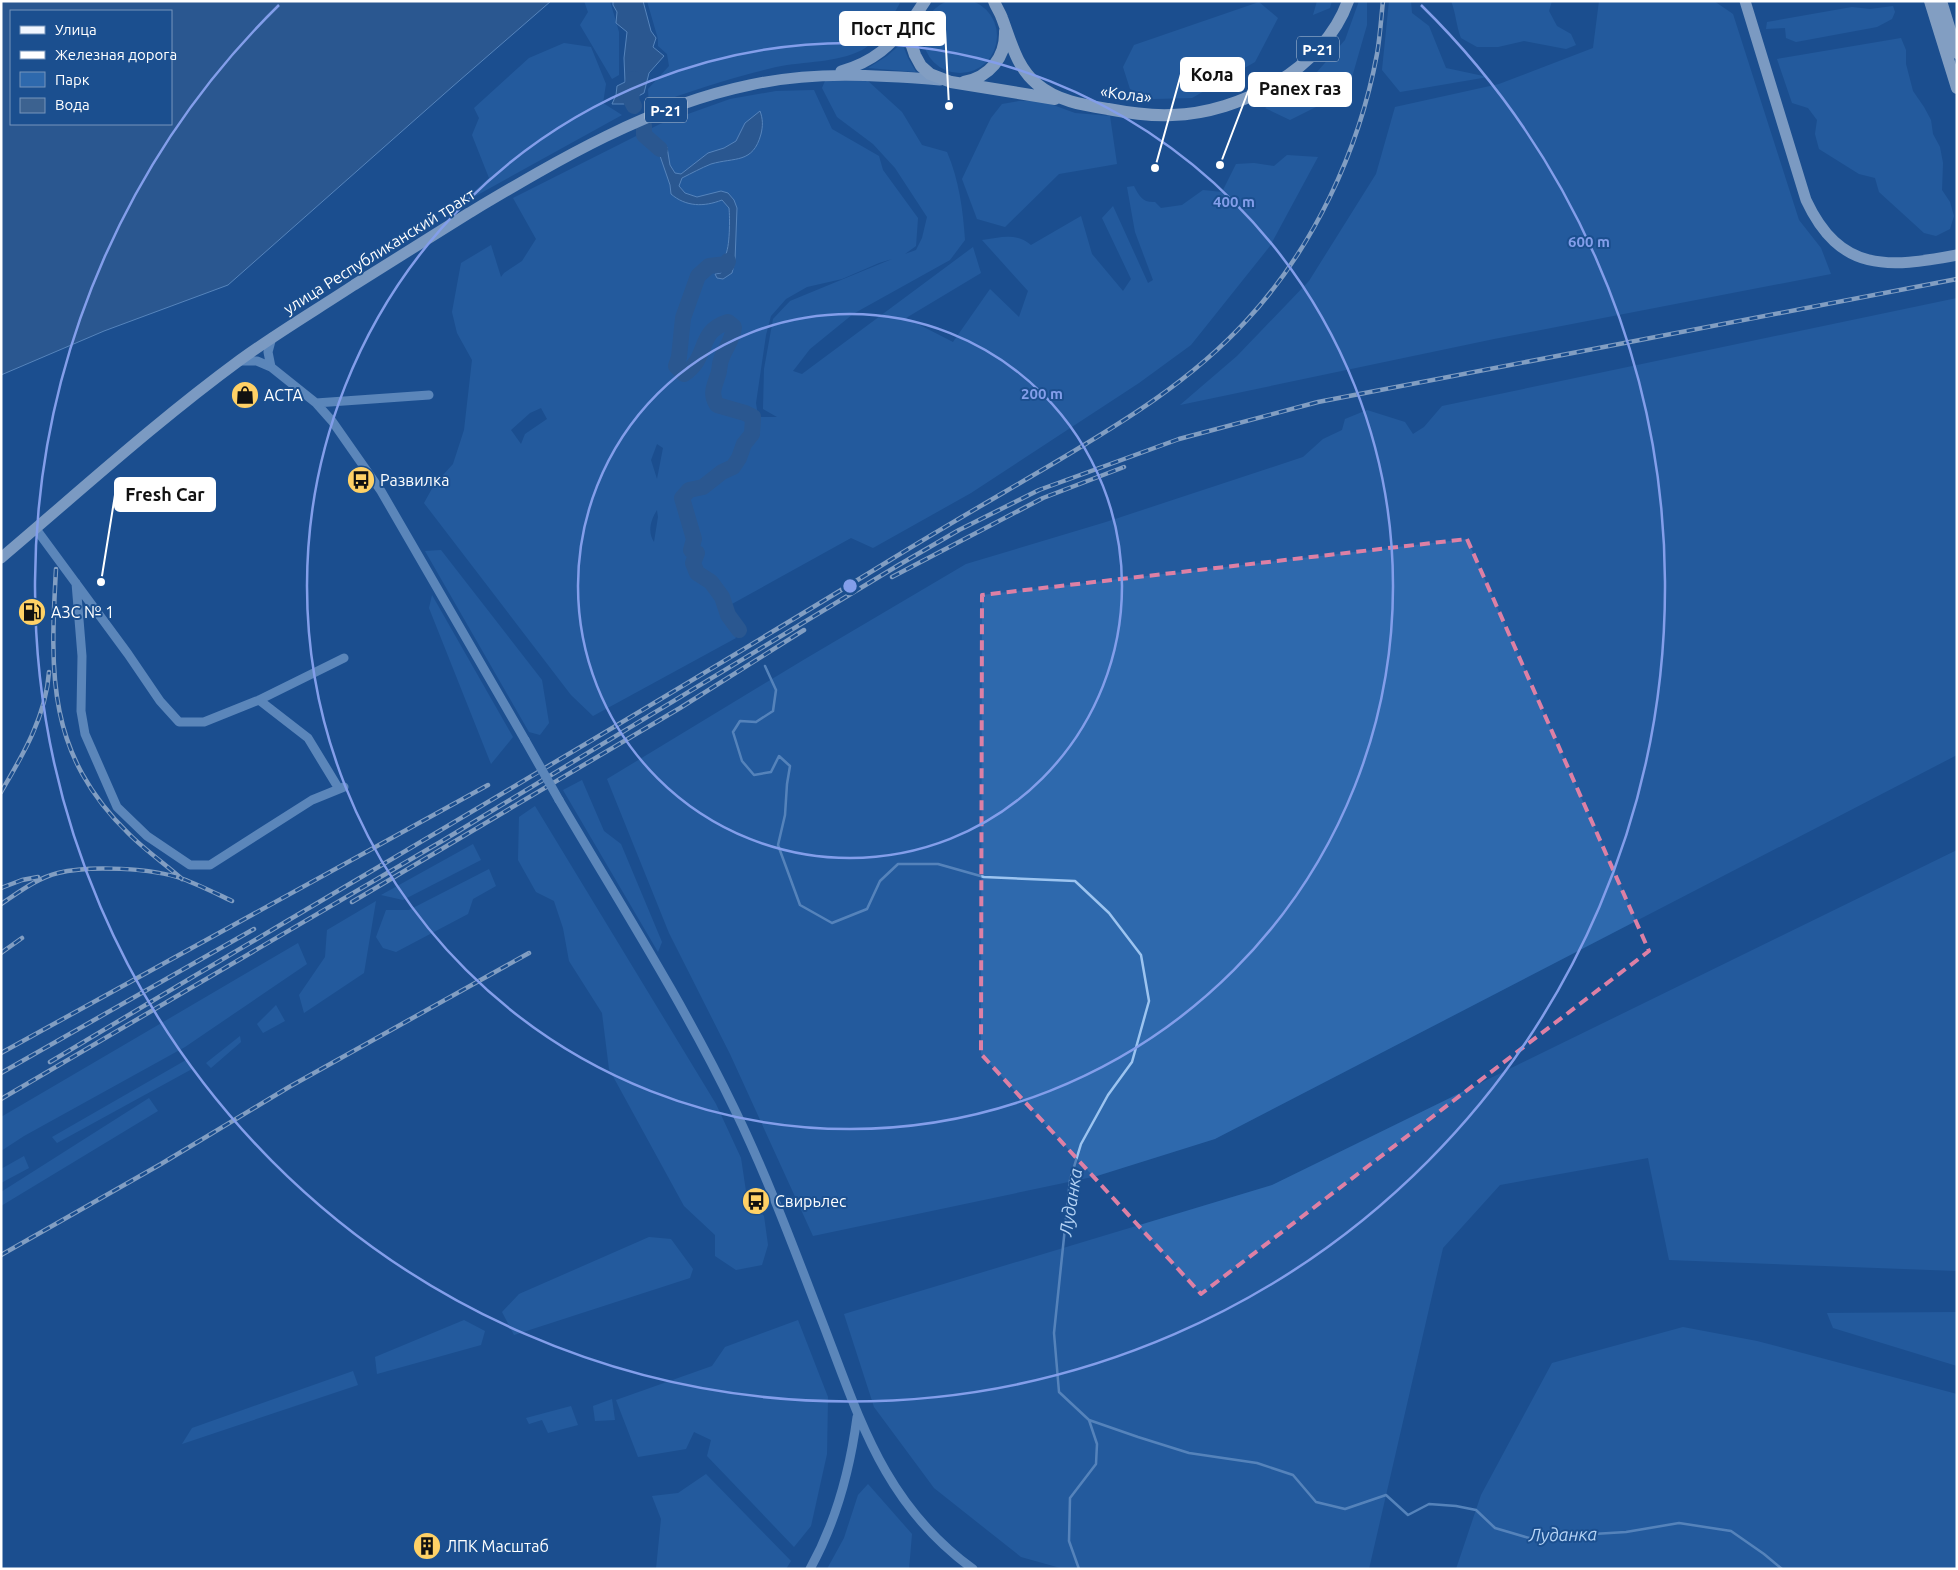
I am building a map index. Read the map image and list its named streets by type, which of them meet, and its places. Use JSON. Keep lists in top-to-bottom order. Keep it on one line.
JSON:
{"streets":{"highway":["Р-21","«Кола»"],"main road":["улица Республиканский тракт"]},"crossings":[["Р-21","«Кола»"],["Р-21","улица Республиканский тракт"]],"water":["Луданка"],"places":{"other":["Пост ДПС","Panex газ","Кола","Fresh Car"],"shop":["АСТА"],"bus stop":["Развилка","Свирьлес"],"fuel station":["АЗС № 1"],"building":["ЛПК Масштаб"]},"legend":["Улица","Железная дорога","Парк","Вода"],"rings":["400 m","600 m","200 m"]}
